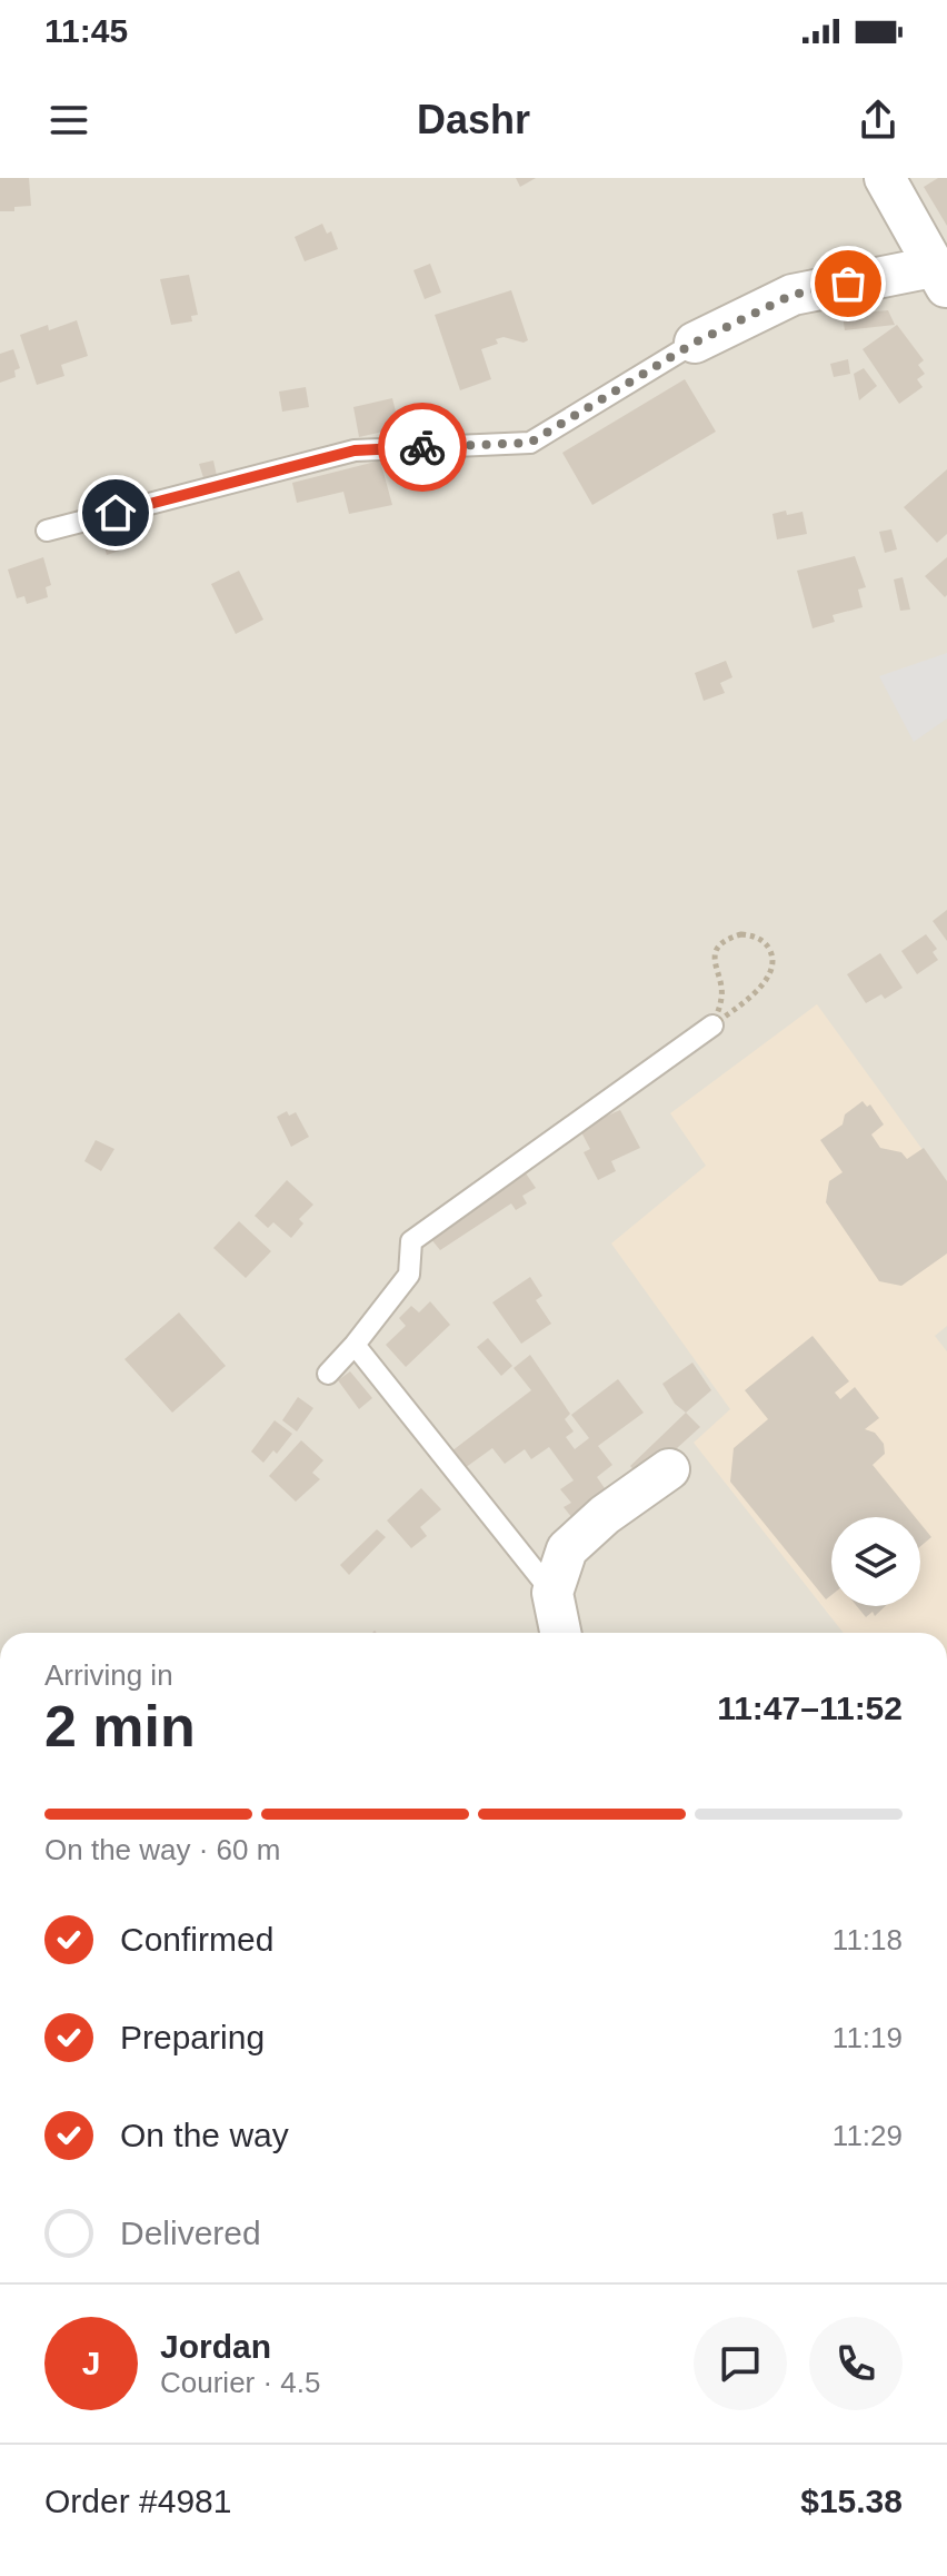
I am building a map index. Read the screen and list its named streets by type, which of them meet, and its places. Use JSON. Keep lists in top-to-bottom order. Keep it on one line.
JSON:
{"page":{"status":"11:45","header":"Dashr","heading":["2 min","Arriving in","11:47–11:52"],"panel":["Jordan","Courier · 4.5","Order #4981","$15.38"],"bar":"On the way · 60 m","list":[["Confirmed","11:18"],["Preparing","11:19"],["On the way","11:29"],"Delivered"],"round":"J"}}
